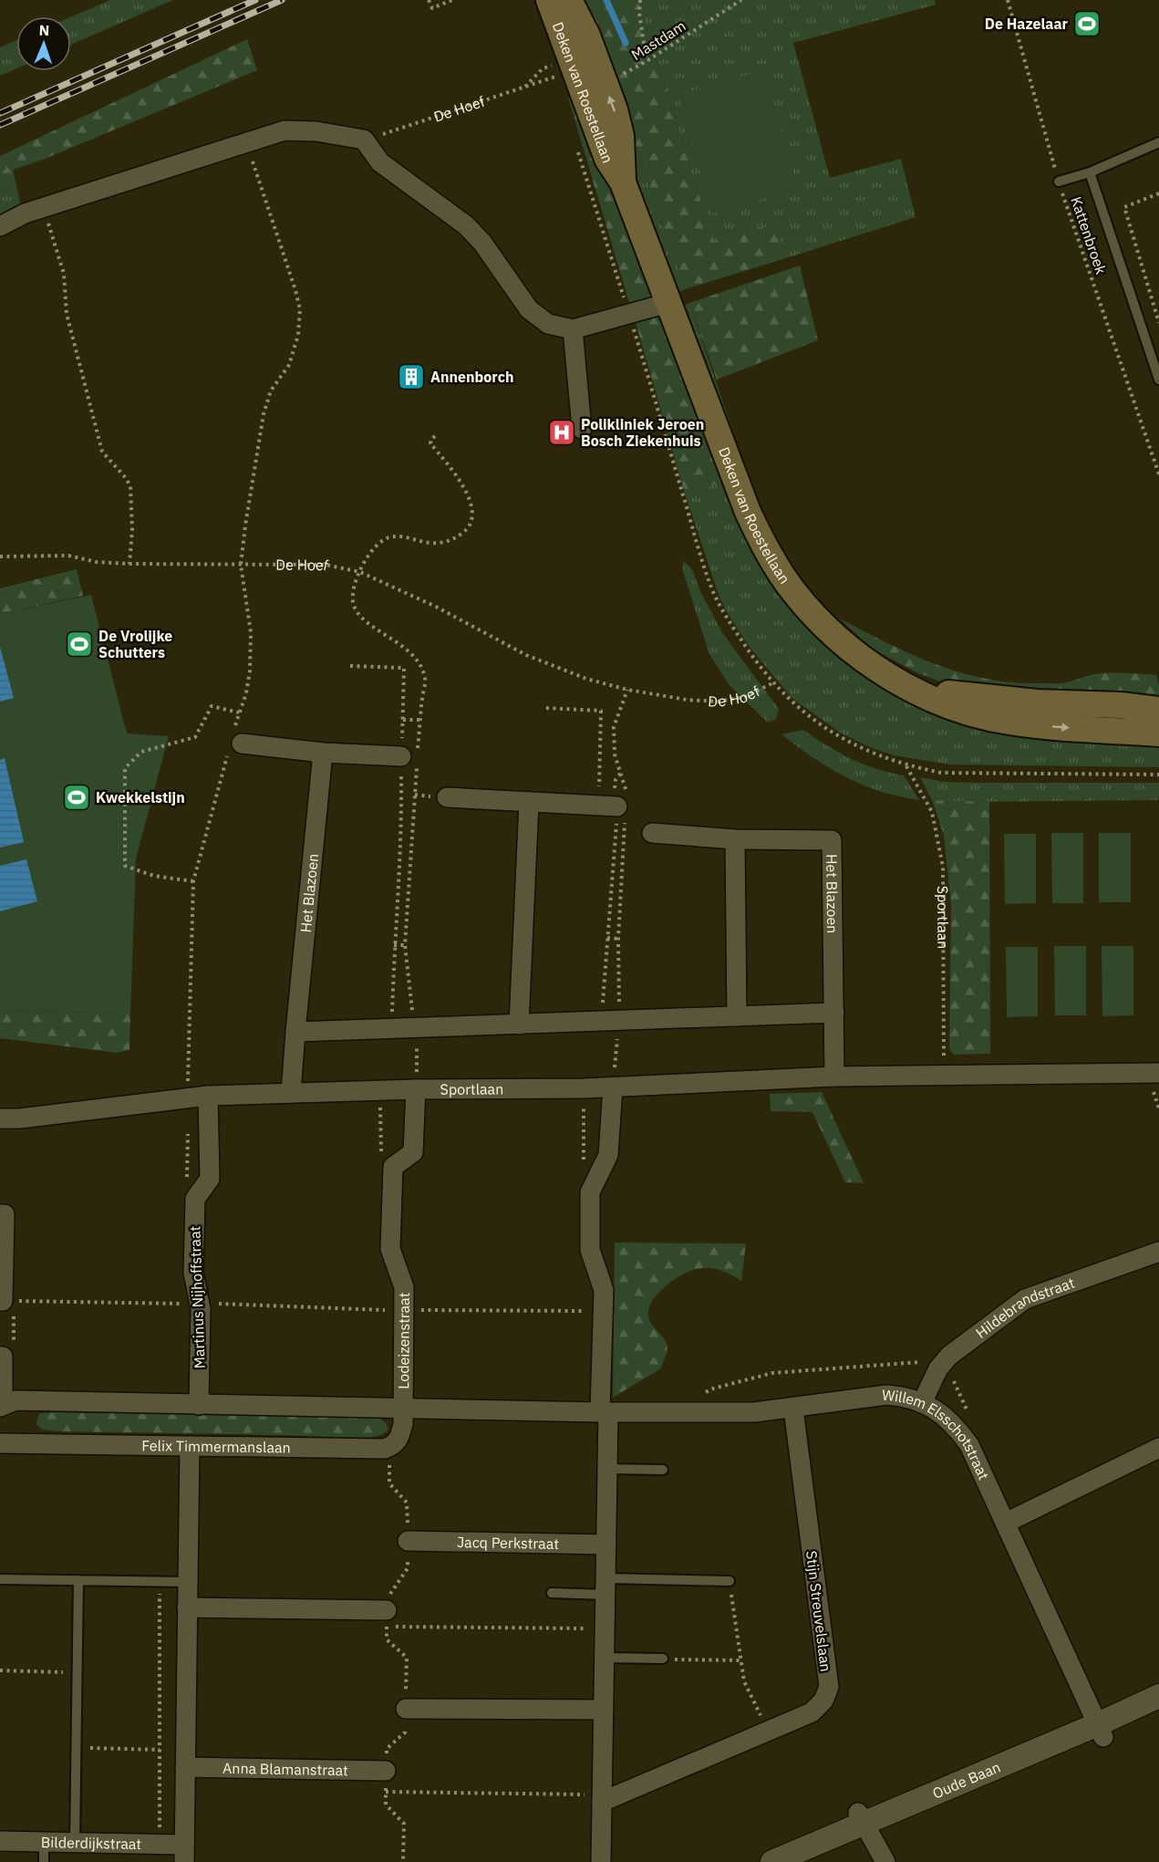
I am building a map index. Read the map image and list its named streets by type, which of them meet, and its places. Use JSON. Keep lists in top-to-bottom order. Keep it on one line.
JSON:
{"streets":{"main road":["Deken van Roestellaan"],"street":["Het Blazoen","Sportlaan","Martinus Nijhoffstraat","Hildebrandstraat","Lodeizenstraat","Willem Elsschotstraat","Felix Timmermanslaan","Jacq Perkstraat","Stijn Streuvelslaan","Anna Blamanstraat","Oude Baan","Bilderdijkstraat"],"path":["Mastdam","De Hoef","Kattenbroek"]},"crossings":[["Het Blazoen","Sportlaan"],["Sportlaan","Martinus Nijhoffstraat"],["Hildebrandstraat","Willem Elsschotstraat"],["Willem Elsschotstraat","Stijn Streuvelslaan"],["Willem Elsschotstraat","Oude Baan"]],"places":{"sports":["De Hazelaar","De Vrolijke Schutters","Kwekkelstijn"],"building":["Annenborch"],"hospital":["Polikliniek Jeroen Bosch Ziekenhuis"]},"north":"top"}
